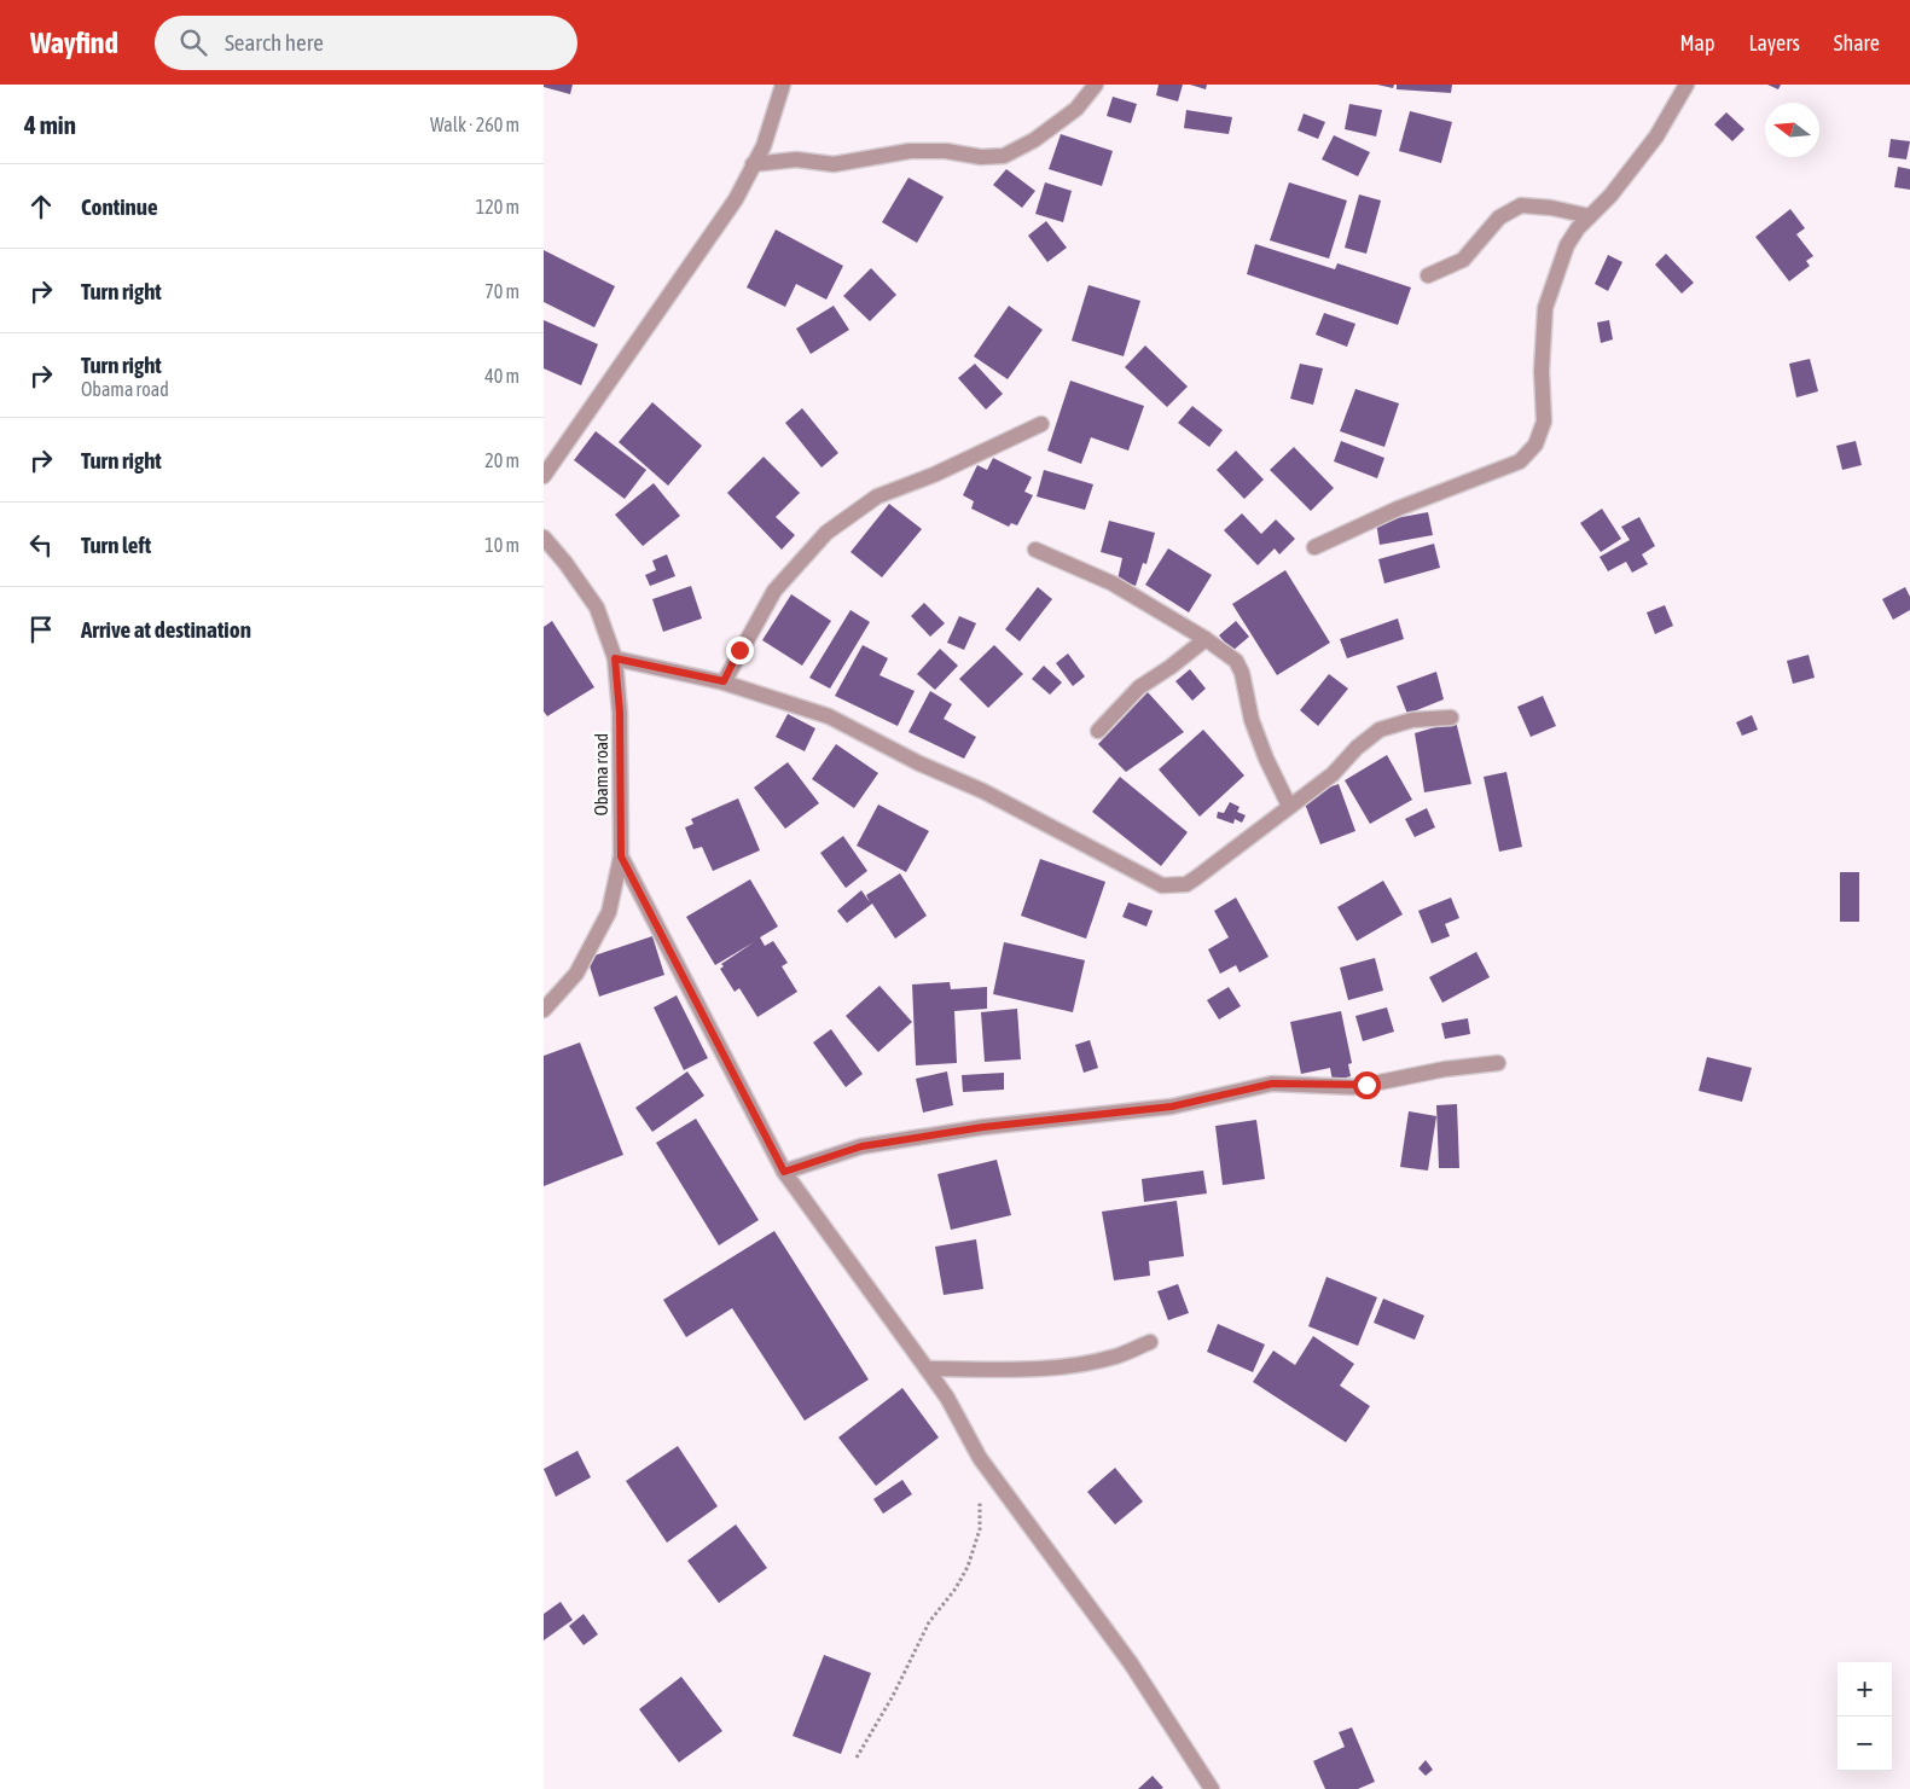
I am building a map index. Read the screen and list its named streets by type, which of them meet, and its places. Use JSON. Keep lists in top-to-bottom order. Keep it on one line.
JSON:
{"streets":{"street":["Obama road"]},"north":"left","page":{"header":"Wayfind","search":"Search here","nav":["Map","Layers","Share"],"heading":["4 min","Walk · 260 m"],"list":[["Continue","120 m"],["Turn right","70 m"],["Turn right","Obama road","40 m"],["Turn right","20 m"],["Turn left","10 m"],"Arrive at destination"],"map_buttons":["+","−"]}}
